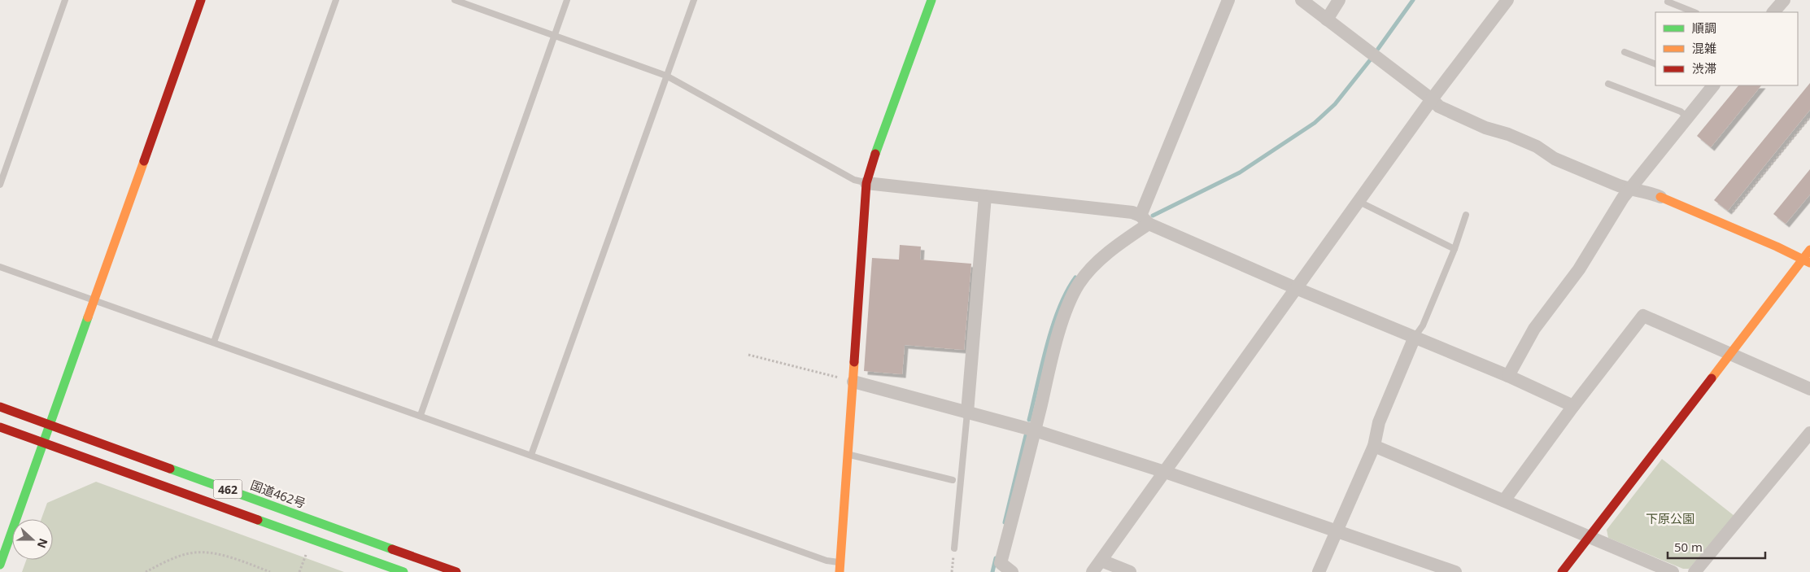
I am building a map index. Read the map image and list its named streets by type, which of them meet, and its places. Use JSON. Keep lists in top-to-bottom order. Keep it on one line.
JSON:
{"streets":{"main road":["462","国道462号"]},"parks":["下原公園"],"legend":["順調","混雑","渋滞"],"scale_bar":"50 m","north":"right"}
